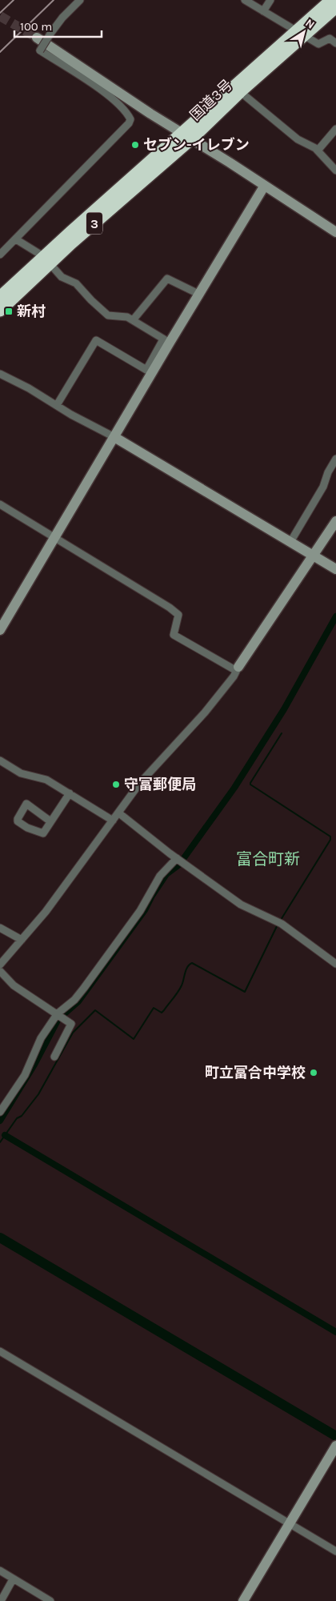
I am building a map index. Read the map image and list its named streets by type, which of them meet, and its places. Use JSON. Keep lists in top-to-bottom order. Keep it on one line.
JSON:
{"streets":{"highway":["国道3号","3"]},"districts":["富合町新"],"places":{"other":["セブン-イレブン","守富郵便局","町立富合中学校"],"transit":["新村"]},"scale_bar":"100 m","north":"top right"}
